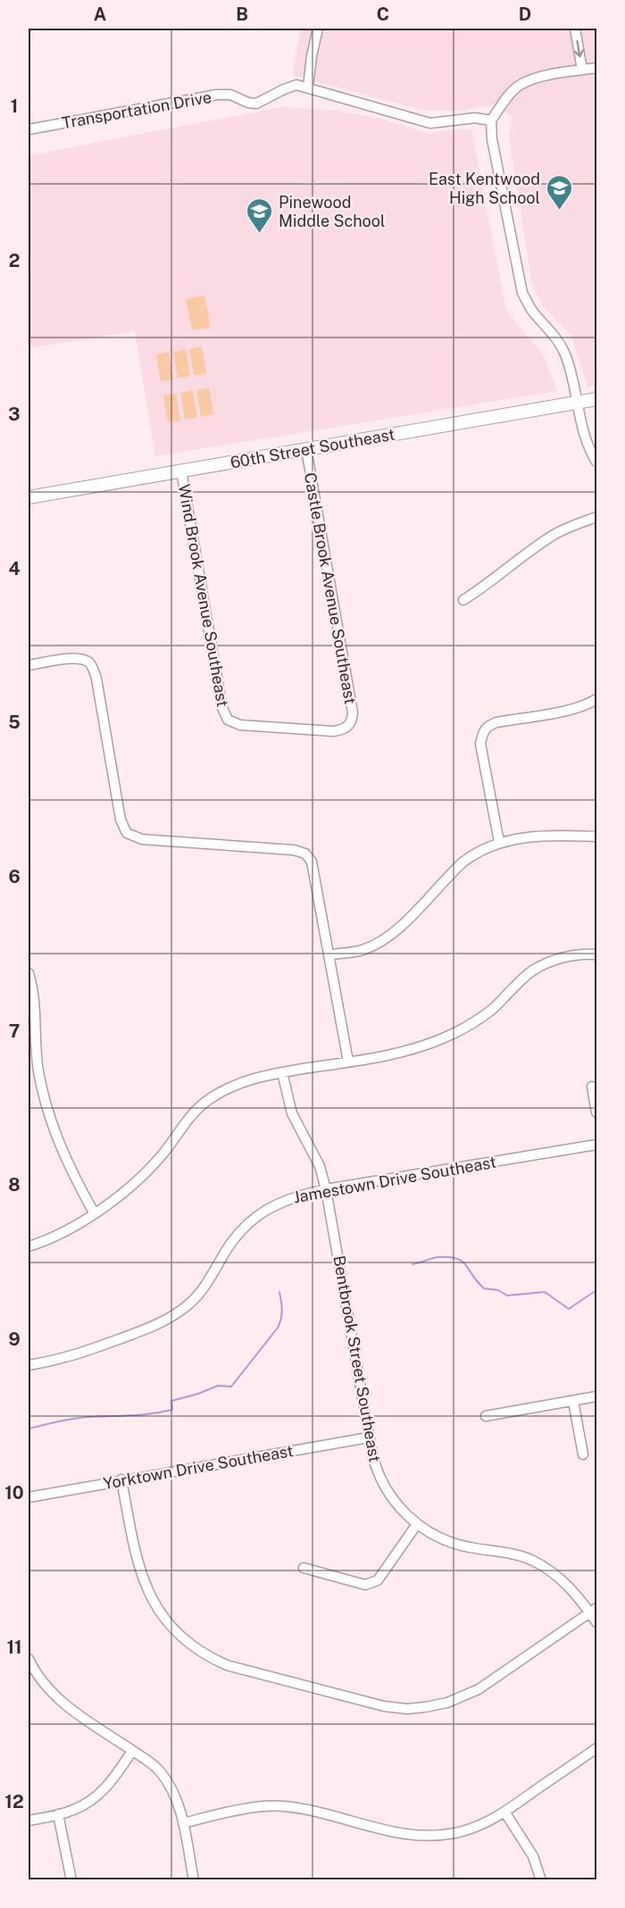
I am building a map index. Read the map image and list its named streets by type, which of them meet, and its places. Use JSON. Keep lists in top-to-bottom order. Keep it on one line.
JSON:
{"streets":{"main road":["60th Street Southeast"],"street":["Transportation Drive","Castle Brook Avenue Southeast","Wind Brook Avenue Southeast","Jamestown Drive Southeast","Bentbrook Street Southeast","Yorktown Drive Southeast"]},"crossings":[["60th Street Southeast","Castle Brook Avenue Southeast"],["60th Street Southeast","Wind Brook Avenue Southeast"],["Castle Brook Avenue Southeast","Wind Brook Avenue Southeast"],["Jamestown Drive Southeast","Bentbrook Street Southeast"],["Bentbrook Street Southeast","Yorktown Drive Southeast"]],"places":{"school or university":["East Kentwood High School","Pinewood Middle School"]},"grid":{"columns":["A","B","C","D"],"rows":["1","2","3","4","5","6","7","8","9","10","11","12"]}}
